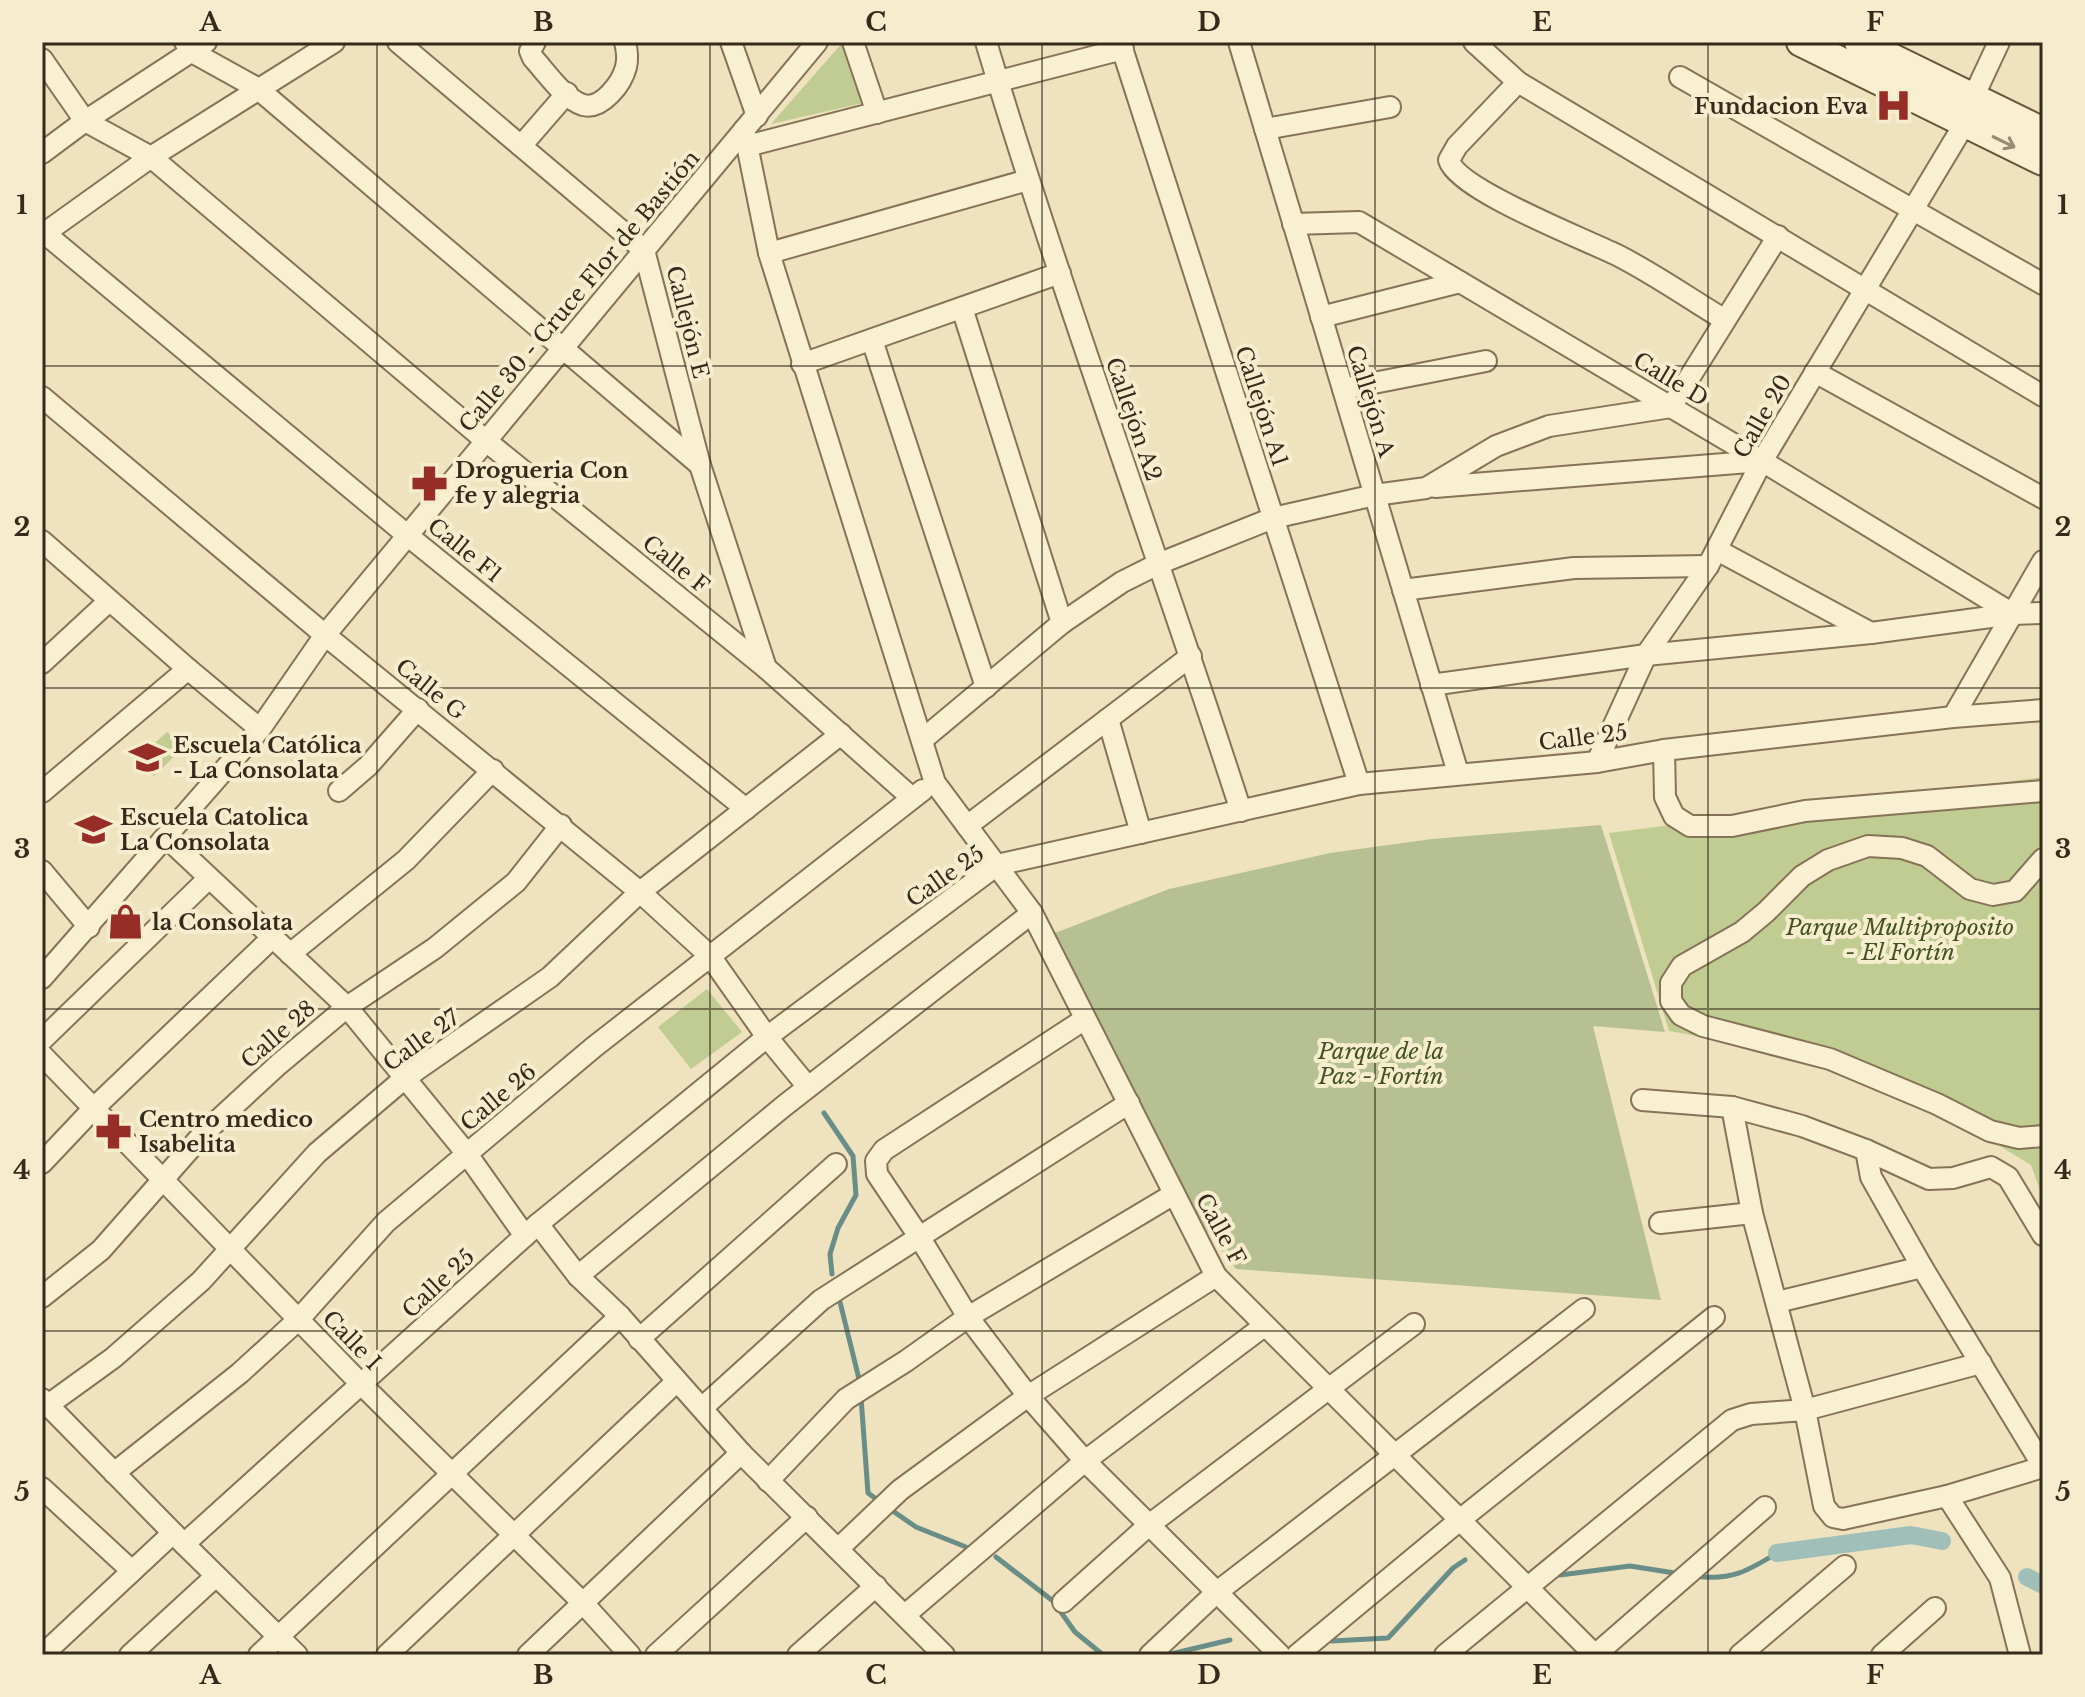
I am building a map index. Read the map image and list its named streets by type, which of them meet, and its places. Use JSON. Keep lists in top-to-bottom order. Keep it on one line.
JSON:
{"streets":{"street":["Calle 30 - Cruce Flor de Bastión","Callejón E","Calle D","Callejón A","Callejón A1","Calle 20","Callejón A2","Calle F1","Calle F","Calle G","Calle 25","Calle 28","Calle 27","Calle 26","Calle I"]},"crossings":[["Calle 30 - Cruce Flor de Bastión","Callejón E"],["Calle 30 - Cruce Flor de Bastión","Calle F1"],["Calle 30 - Cruce Flor de Bastión","Calle F"],["Calle 30 - Cruce Flor de Bastión","Calle G"],["Callejón E","Calle F"],["Calle D","Callejón A"],["Calle D","Calle 20"],["Callejón A","Calle 25"],["Callejón A1","Calle 25"],["Calle 20","Calle 25"],["Callejón A2","Calle 25"],["Calle F1","Calle 27"],["Calle F","Calle 25"],["Calle F","Calle 27"],["Calle F","Calle 26"],["Calle G","Calle 25"],["Calle G","Calle 28"],["Calle G","Calle 27"],["Calle G","Calle 26"],["Calle 25","Calle I"],["Calle 28","Calle I"],["Calle 27","Calle I"],["Calle 26","Calle I"]],"parks":["Parque Multiproposito - El Fortín","Parque de la Paz - Fortín"],"places":{"hospital":["Fundacion Eva"],"pharmacy":["Drogueria Con fe y alegria","Centro medico Isabelita"],"school or university":["Escuela Católica - La Consolata","Escuela Catolica La Consolata"],"shop":["la Consolata"]},"grid":{"columns":["A","B","C","D","E","F"],"rows":["1","2","3","4","5"]}}
